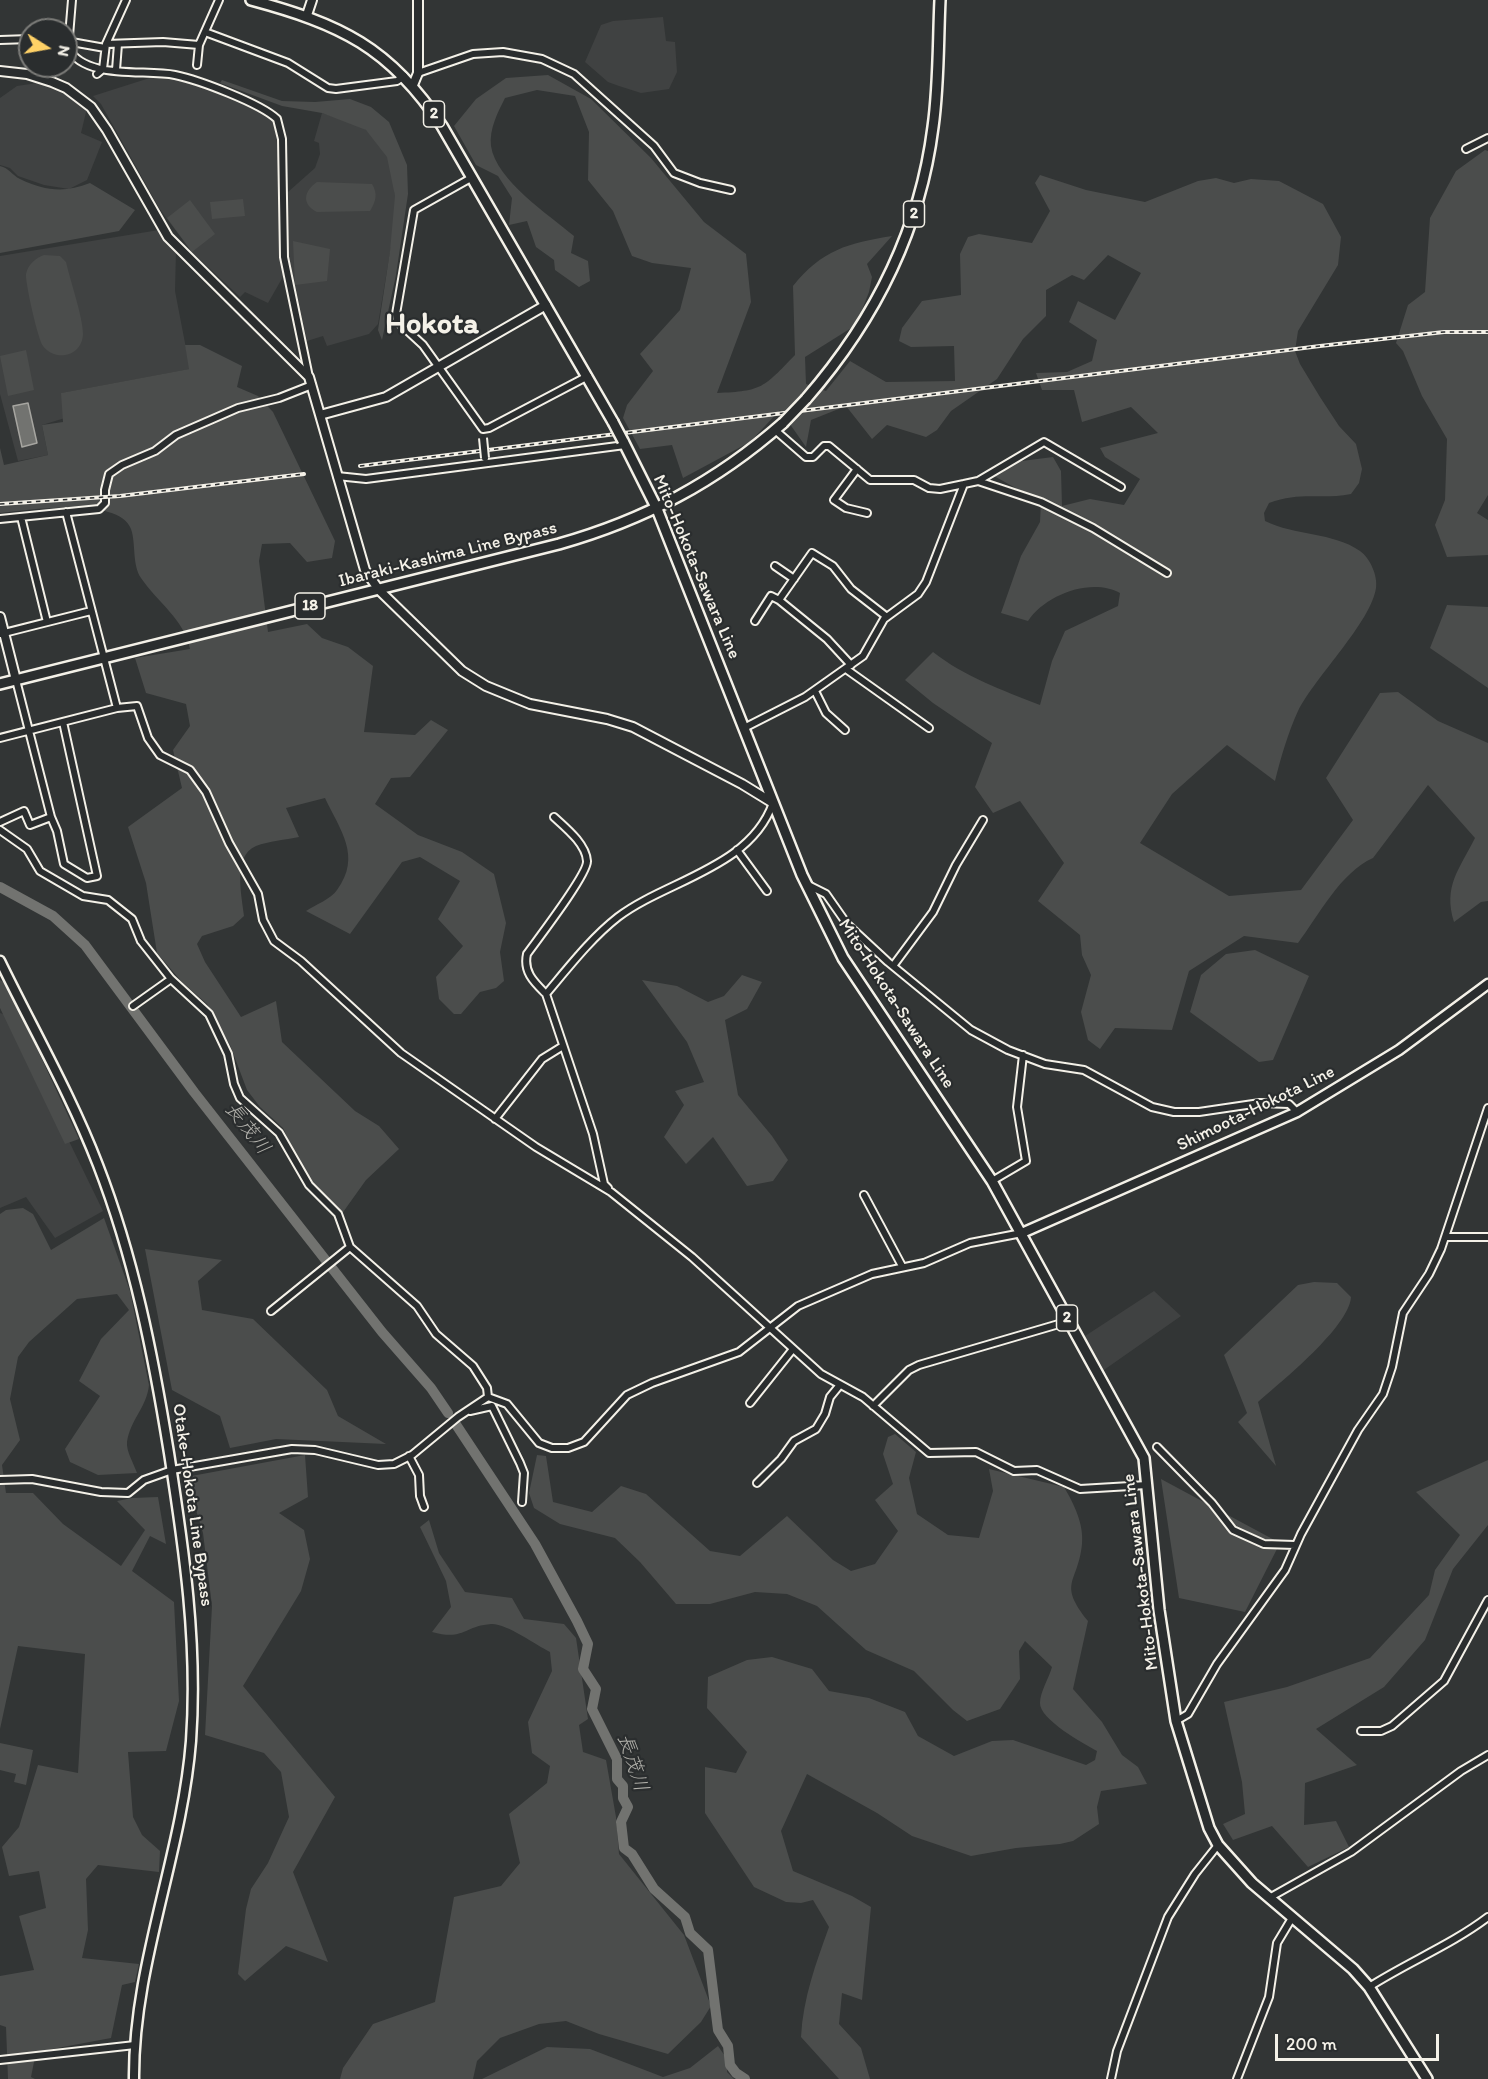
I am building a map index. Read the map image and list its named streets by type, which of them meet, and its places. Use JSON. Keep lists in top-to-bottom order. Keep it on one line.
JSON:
{"streets":{"main road":["2","Ibaraki-Kashima Line Bypass","Mito-Hokota-Sawara Line","18","Shimoota-Hokota Line","Otake-Hokota Line Bypass"]},"crossings":[["2","Ibaraki-Kashima Line Bypass"],["2","Mito-Hokota-Sawara Line"],["Ibaraki-Kashima Line Bypass","Mito-Hokota-Sawara Line"],["Mito-Hokota-Sawara Line","Shimoota-Hokota Line"]],"districts":["Hokota"],"water":["長茂川"],"scale_bar":"200 m","north":"right"}
